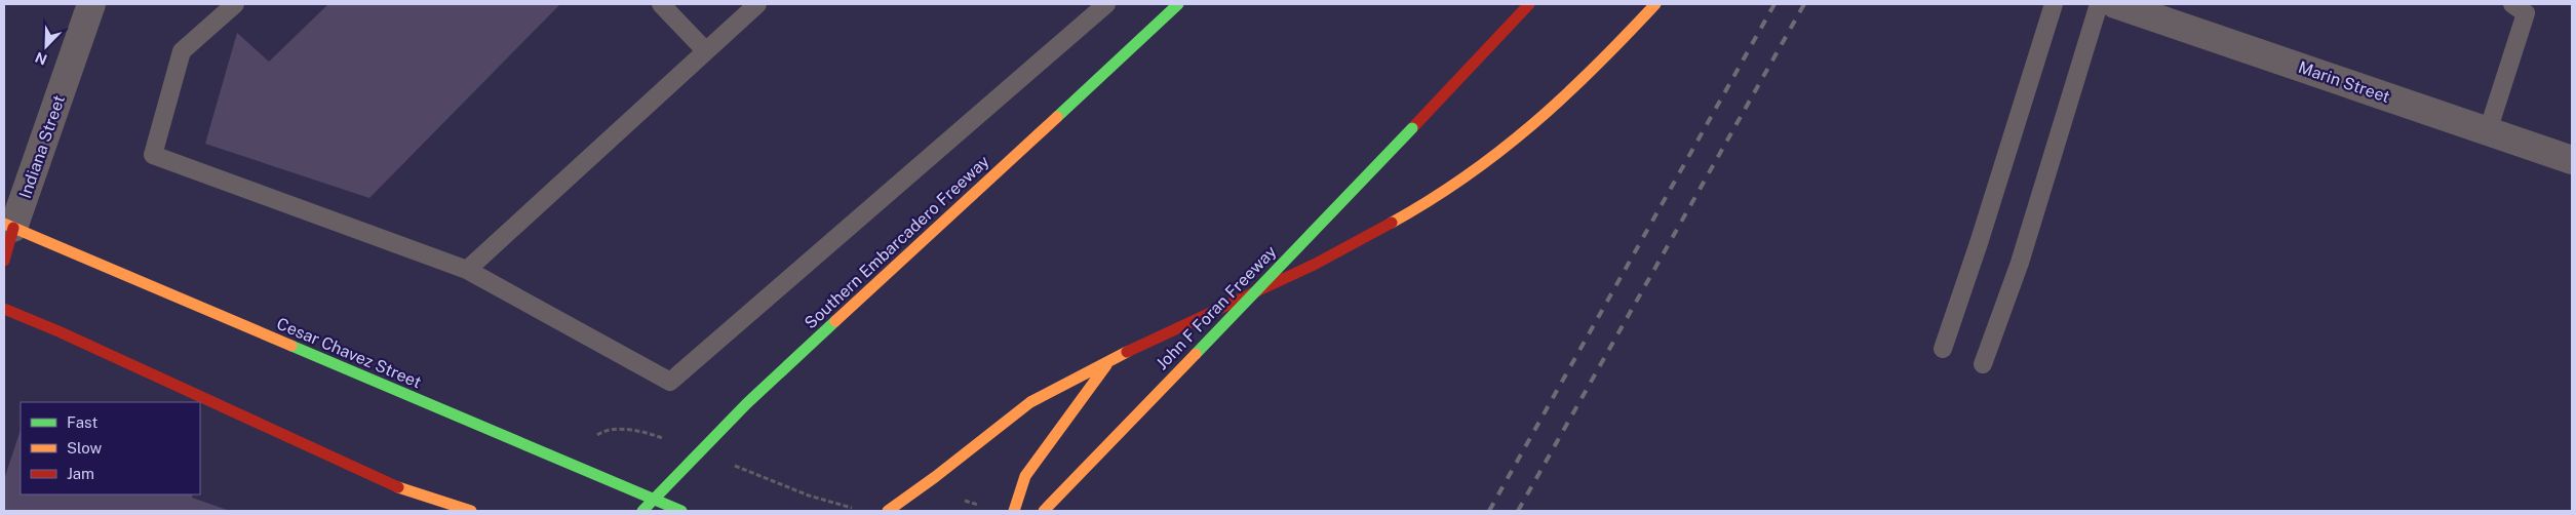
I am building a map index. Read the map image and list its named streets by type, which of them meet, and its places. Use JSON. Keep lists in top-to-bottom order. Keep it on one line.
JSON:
{"streets":{"main road":["Indiana Street","Southern Embarcadero Freeway","John F Foran Freeway","Cesar Chavez Street"],"street":["Marin Street"]},"crossings":[["Indiana Street","Cesar Chavez Street"]],"legend":["Fast","Slow","Jam"],"north":"bottom left"}
